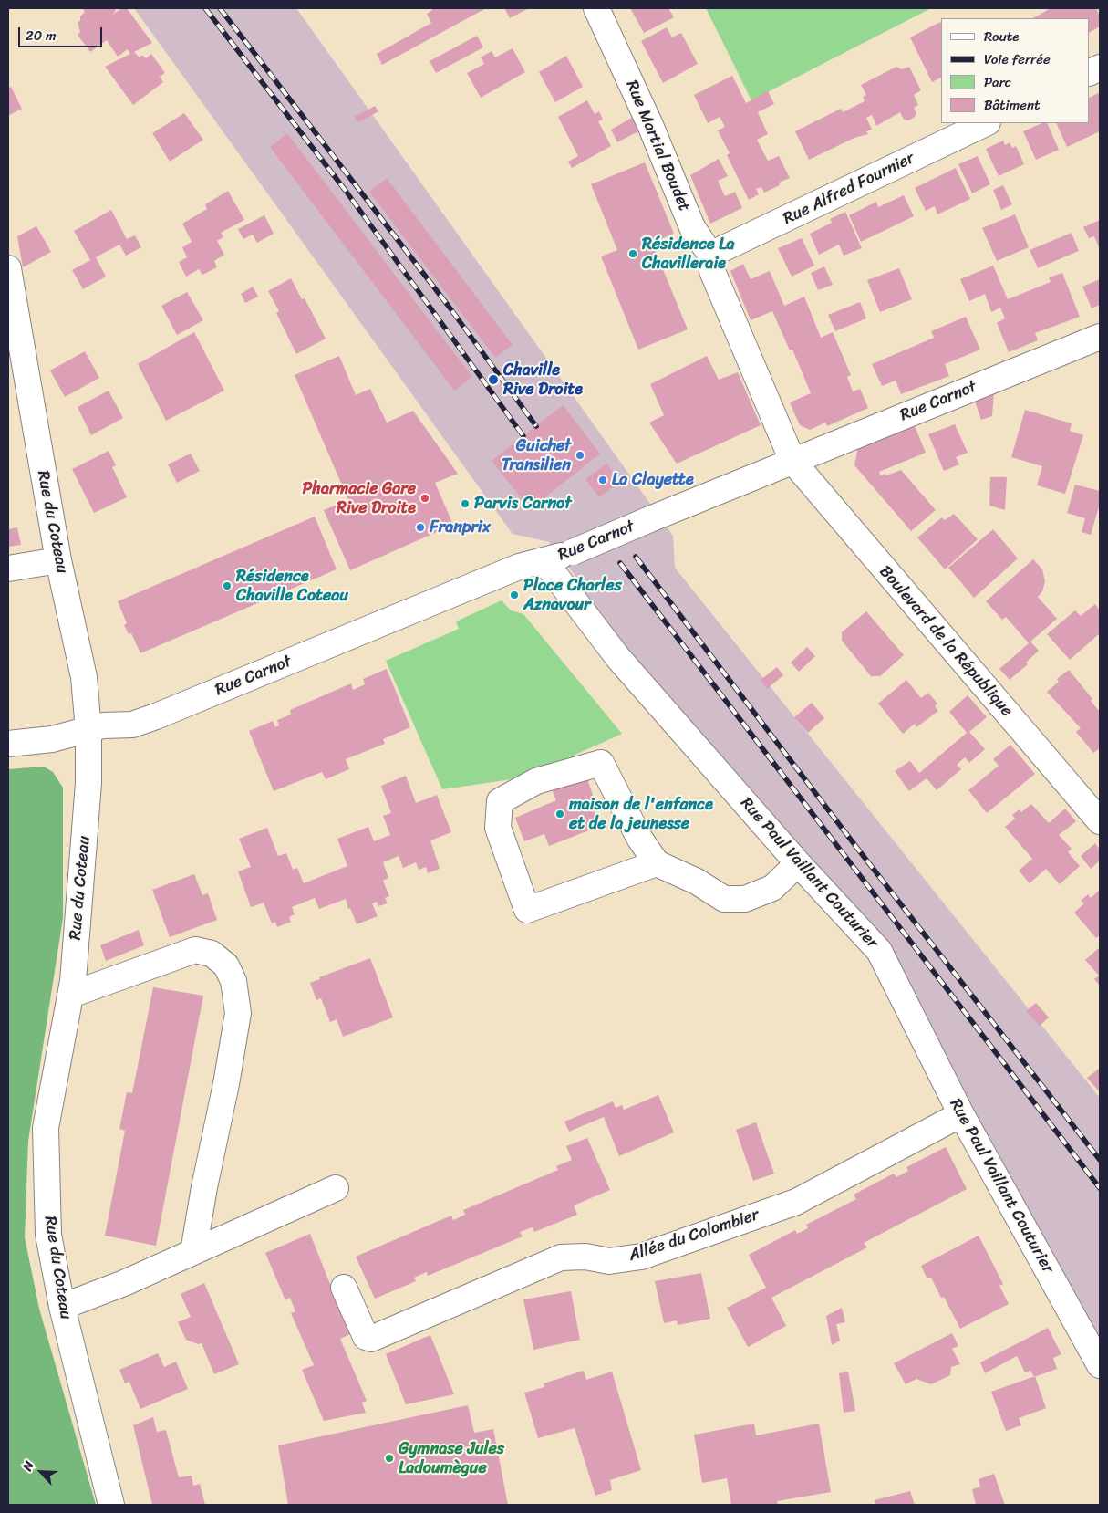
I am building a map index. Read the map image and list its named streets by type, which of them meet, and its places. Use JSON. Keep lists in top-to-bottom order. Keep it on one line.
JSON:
{"streets":{"street":["Rue Martial Boudet","Rue Alfred Fournier","Rue Carnot","Rue du Coteau","Boulevard de la République","Rue Paul Vaillant Couturier","Allée du Colombier"]},"crossings":[["Rue Martial Boudet","Rue Alfred Fournier"],["Rue Martial Boudet","Rue Carnot"],["Rue Martial Boudet","Boulevard de la République"],["Rue Carnot","Rue du Coteau"],["Rue Carnot","Boulevard de la République"],["Rue Carnot","Rue Paul Vaillant Couturier"],["Rue Paul Vaillant Couturier","Allée du Colombier"]],"places":["Résidence La Chavilleraie","Chaville Rive Droite","Guichet Transilien","La Clayette","Pharmacie Gare Rive Droite","Parvis Carnot","Franprix","Résidence Chaville Coteau","Place Charles Aznavour","maison de l'enfance et de la jeunesse","Gymnase Jules Ladoumègue"],"legend":["Route","Voie ferrée","Parc","Bâtiment"],"scale_bar":"20 m","north":"top left"}
